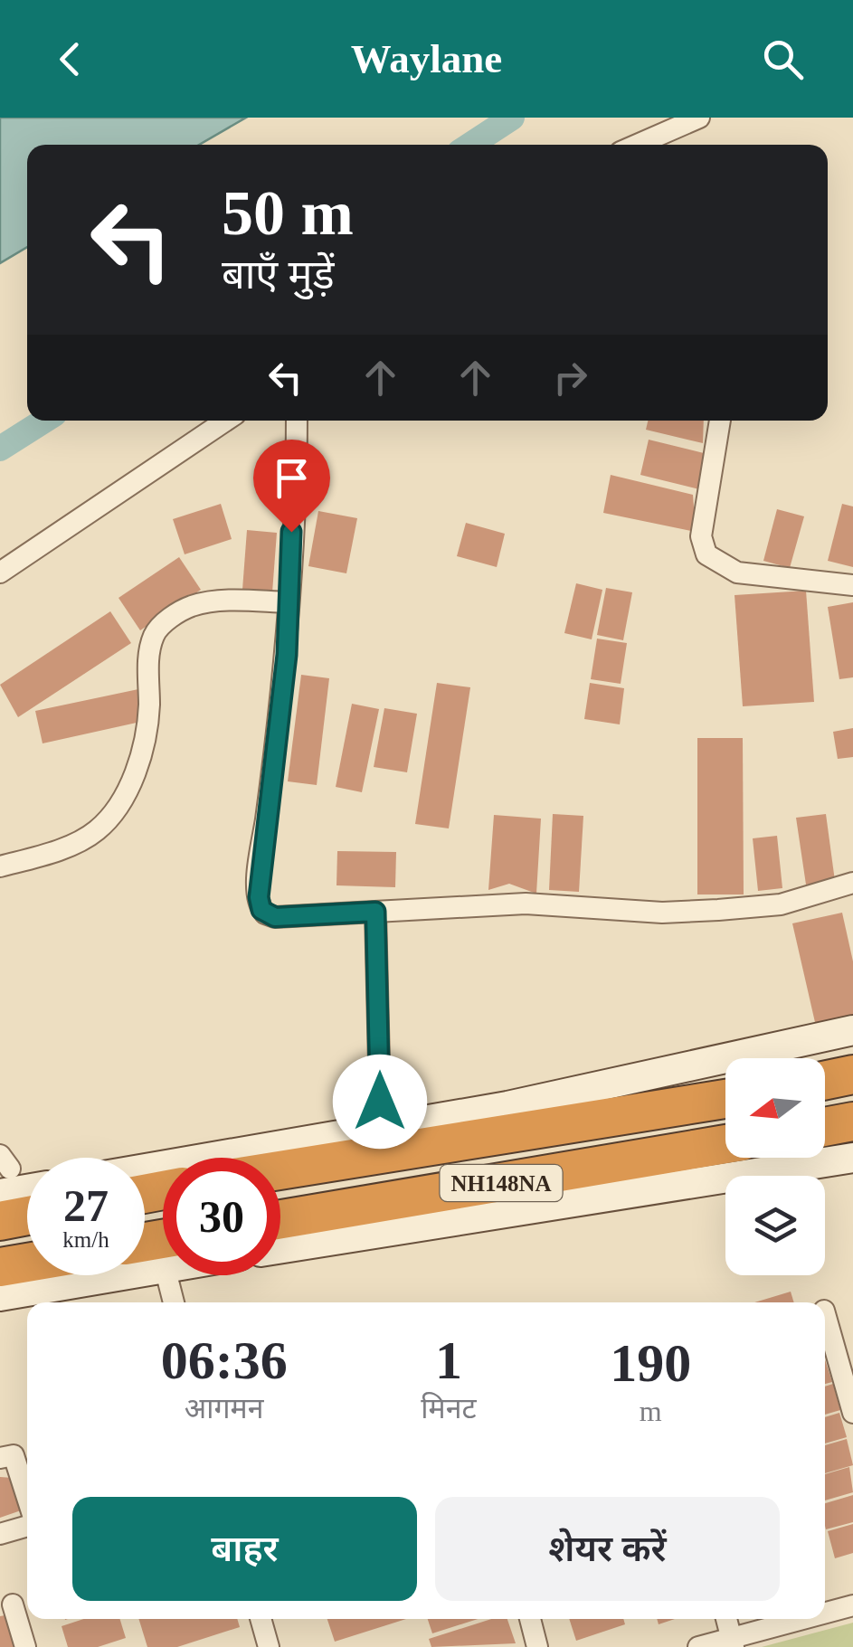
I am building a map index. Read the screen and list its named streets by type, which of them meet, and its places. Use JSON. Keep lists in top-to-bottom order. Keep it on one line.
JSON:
{"streets":{"highway":["NH148NA"]},"north":"left","page":{"header":"Waylane","turn":["50 m","बाएँ मुड़ें"],"speed":"27 km/h","limit":"30","eta":["06:36","आगमन","1","मिनट","190","m"],"buttons":["बाहर","शेयर करें"]}}
